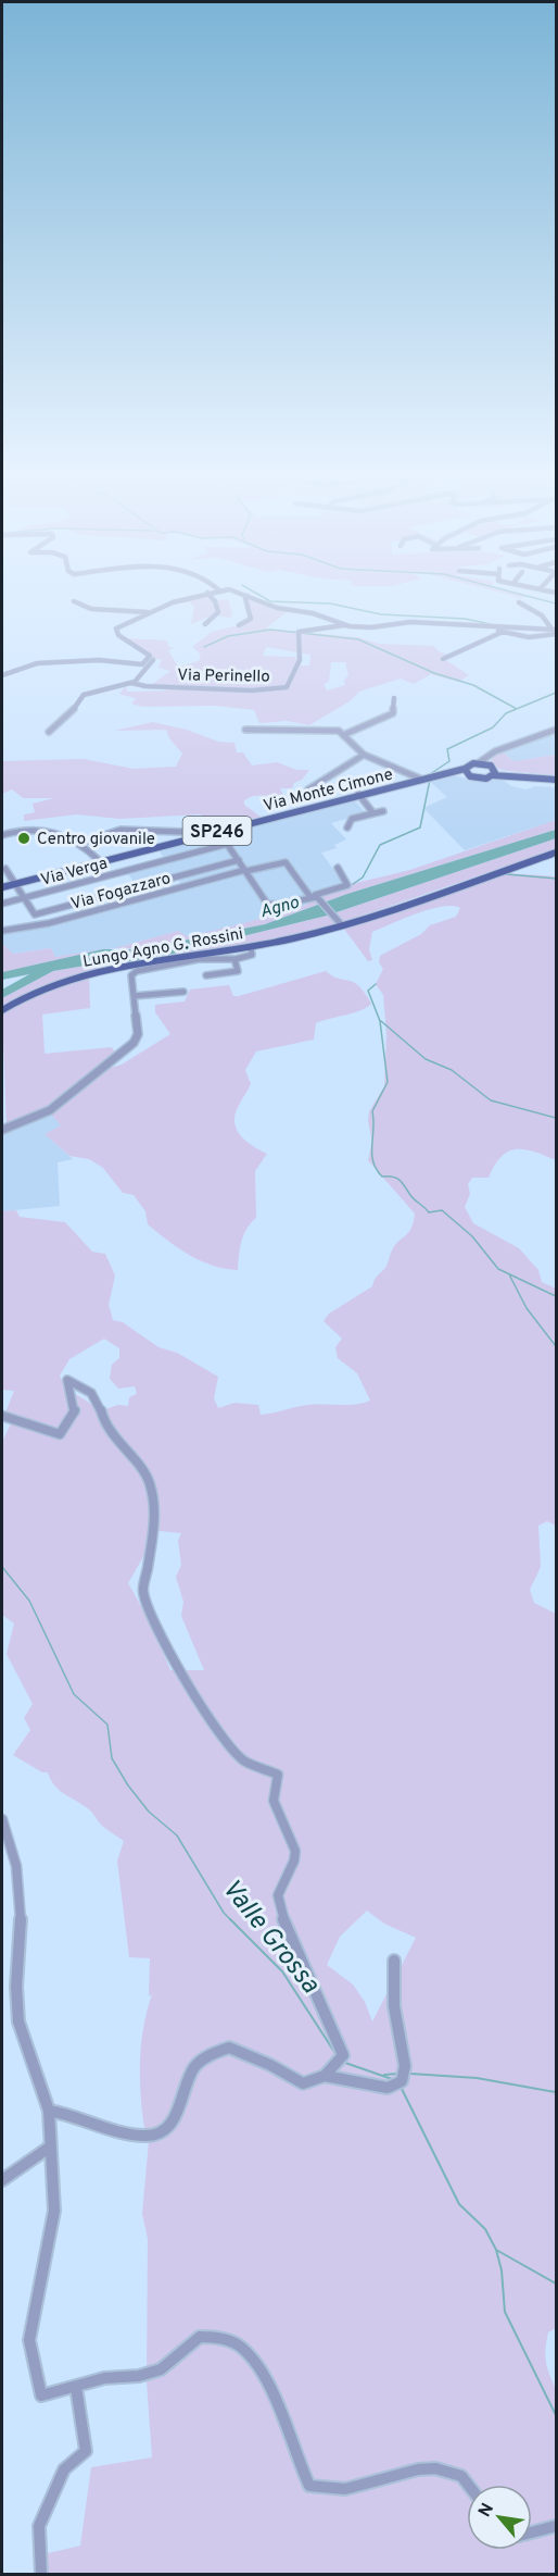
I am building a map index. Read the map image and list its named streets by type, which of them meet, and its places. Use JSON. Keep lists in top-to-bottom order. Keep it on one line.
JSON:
{"streets":{"main road":["Via Monte Cimone","SP246","Lungo Agno G. Rossini"],"street":["Via Perinello","Via Verga","Via Fogazzaro"]},"crossings":[["Via Monte Cimone","SP246"],["Via Verga","Via Fogazzaro"]],"water":["Agno","Valle Grossa"],"places":["Centro giovanile"],"north":"top left"}
